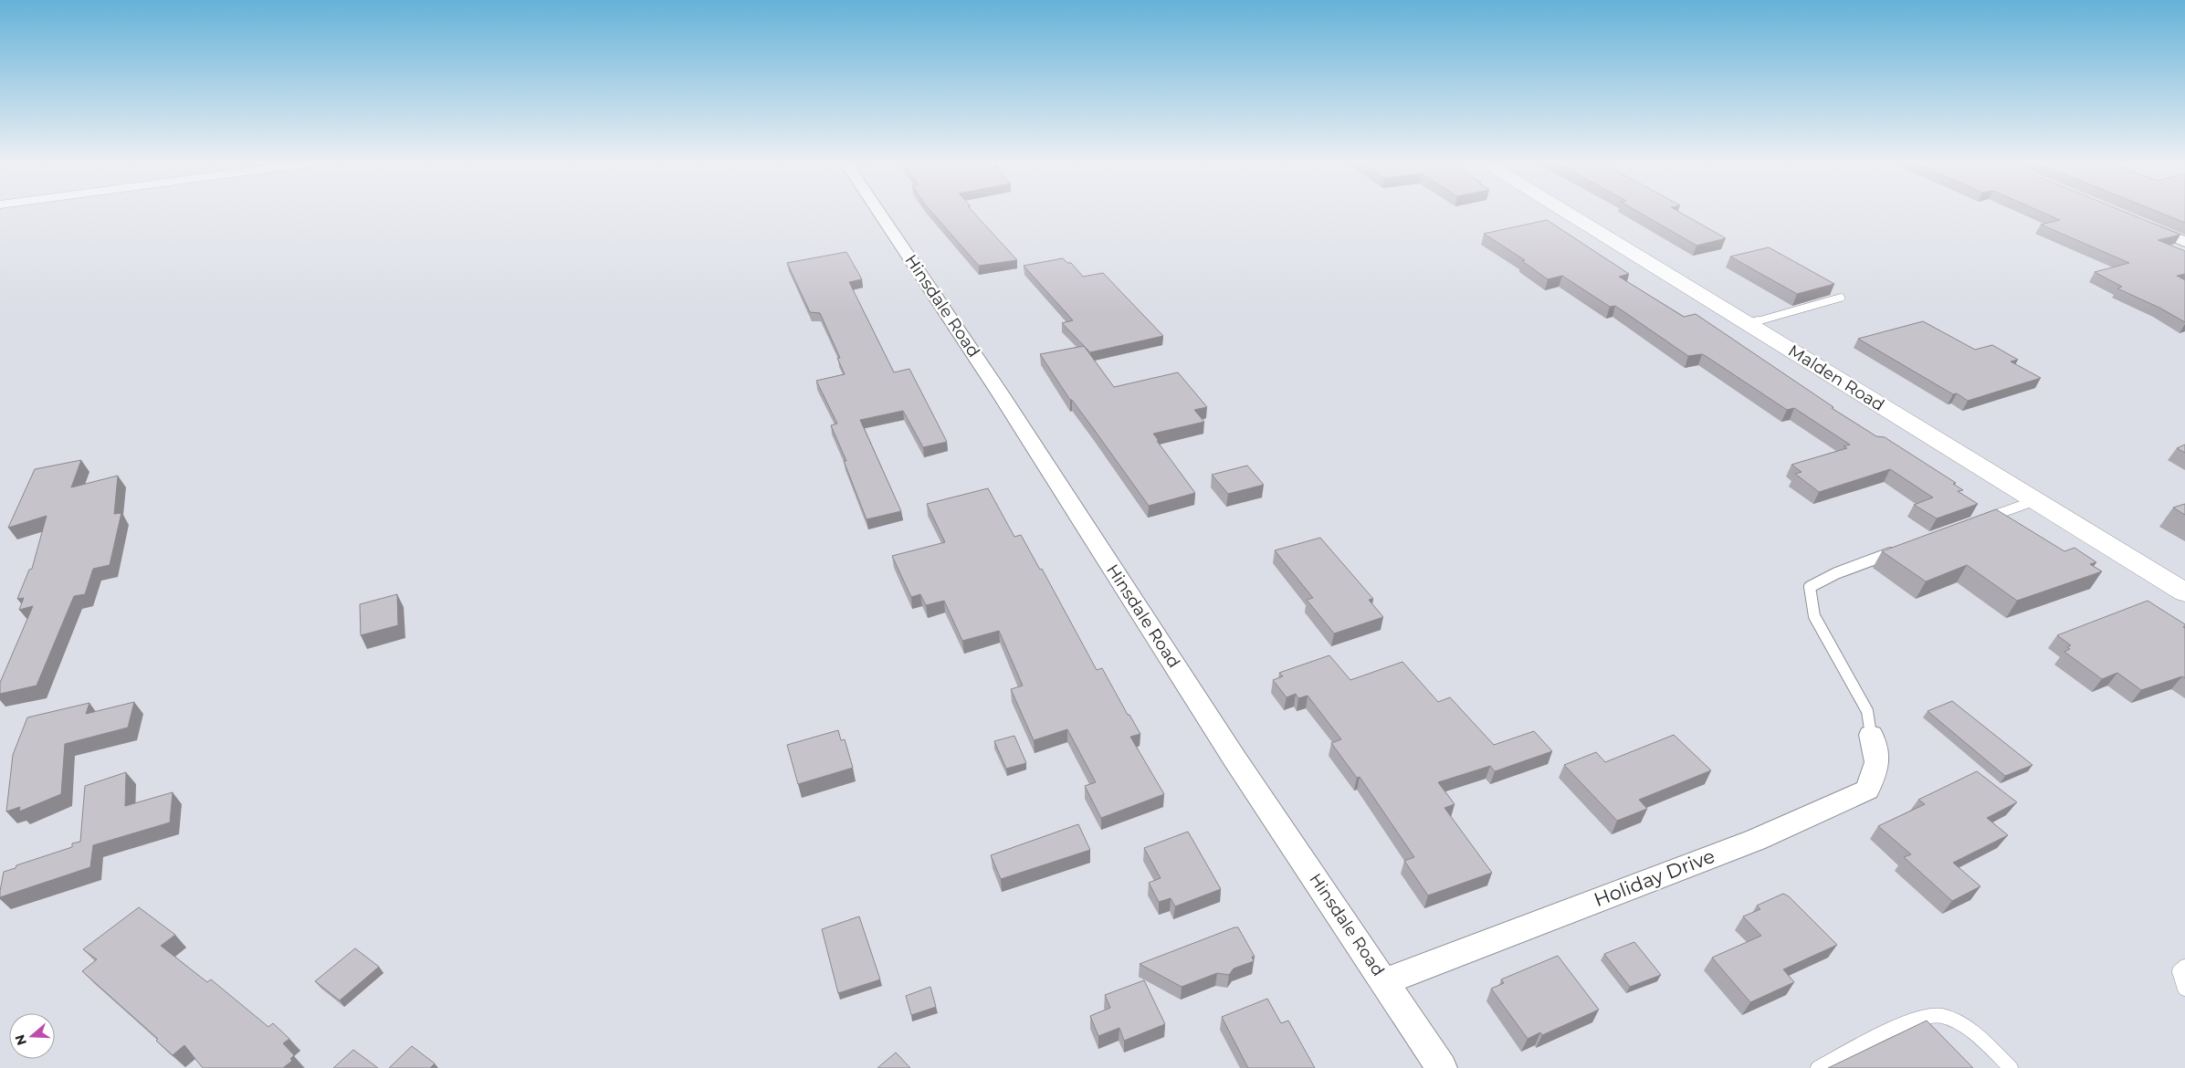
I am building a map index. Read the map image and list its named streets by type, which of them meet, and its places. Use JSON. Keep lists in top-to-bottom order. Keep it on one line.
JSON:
{"streets":{"street":["Hinsdale Road","Malden Road","Holiday Drive"]},"crossings":[["Hinsdale Road","Holiday Drive"]],"north":"left"}
